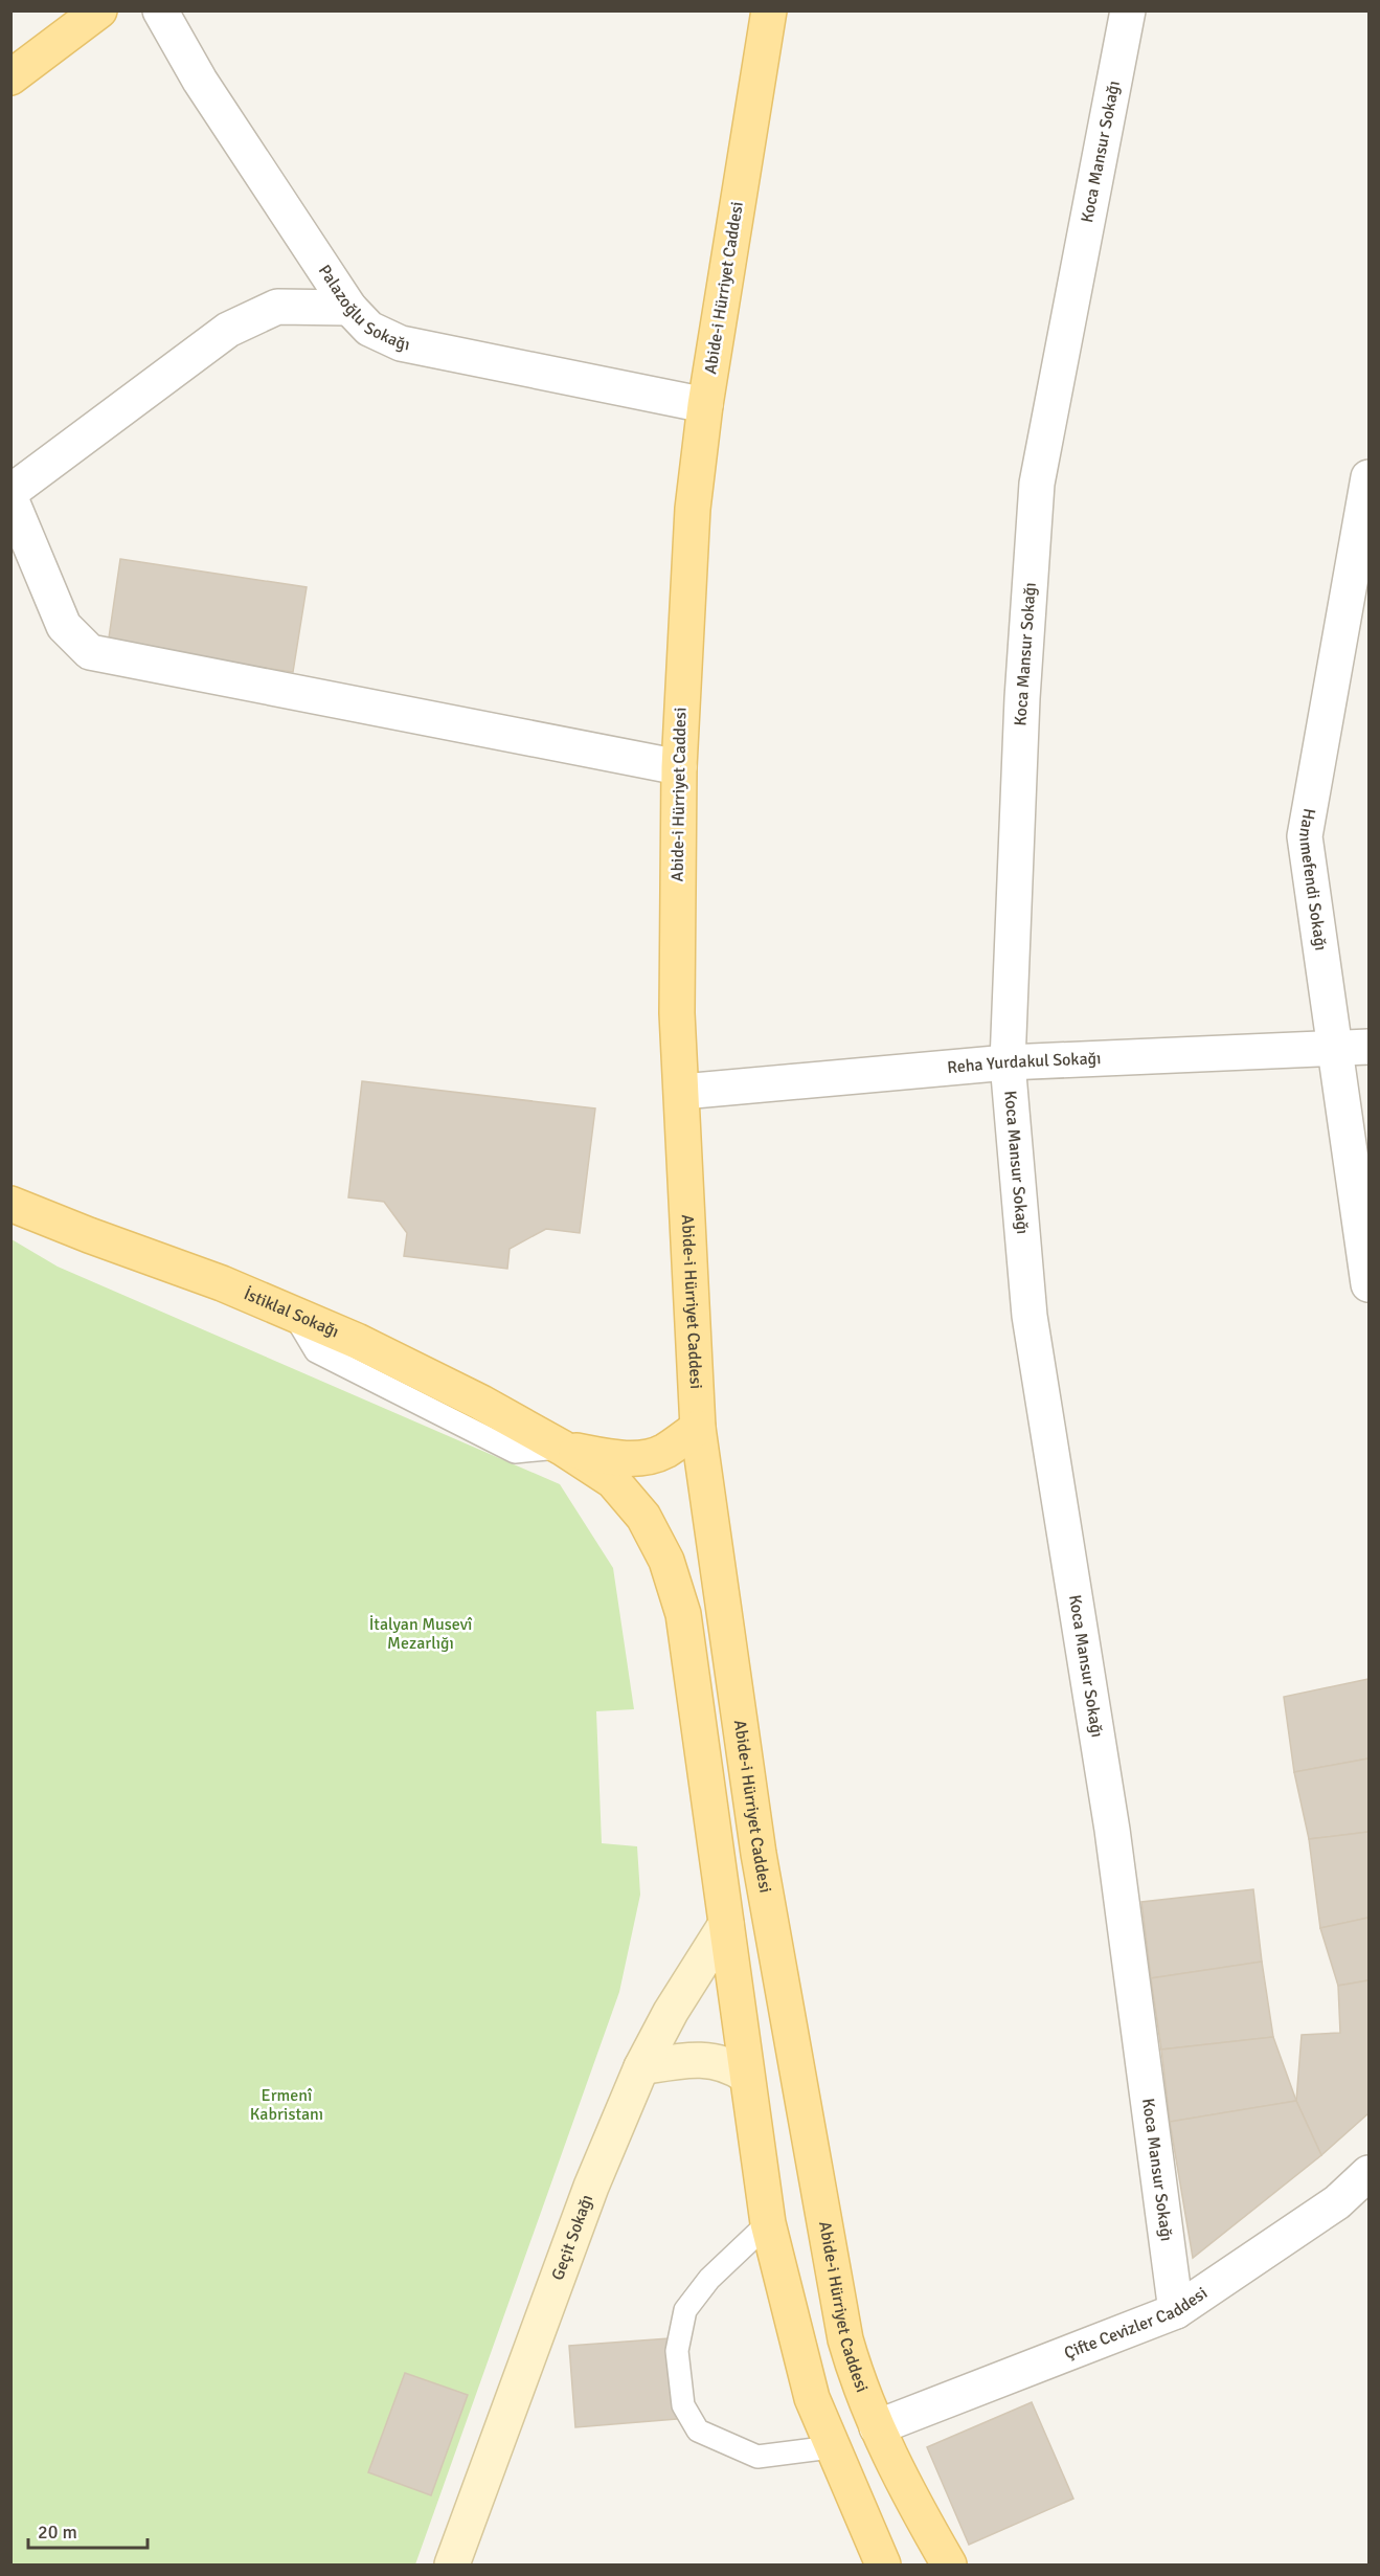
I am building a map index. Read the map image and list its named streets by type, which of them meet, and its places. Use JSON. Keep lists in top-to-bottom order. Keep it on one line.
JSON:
{"streets":{"main road":["Abide-i Hürriyet Caddesi","İstiklal Sokağı","Geçit Sokağı"],"street":["Koca Mansur Sokağı","Palazoğlu Sokağı","Hanımefendi Sokağı","Reha Yurdakul Sokağı","Çifte Cevizler Caddesi"]},"crossings":[["Koca Mansur Sokağı","Reha Yurdakul Sokağı"],["Koca Mansur Sokağı","Çifte Cevizler Caddesi"],["Abide-i Hürriyet Caddesi","Palazoğlu Sokağı"],["Abide-i Hürriyet Caddesi","Reha Yurdakul Sokağı"],["Abide-i Hürriyet Caddesi","Çifte Cevizler Caddesi"],["Hanımefendi Sokağı","Reha Yurdakul Sokağı"]],"parks":["İtalyan Musevî Mezarlığı","Ermenî Kabristanı"],"scale_bar":"20 m"}
